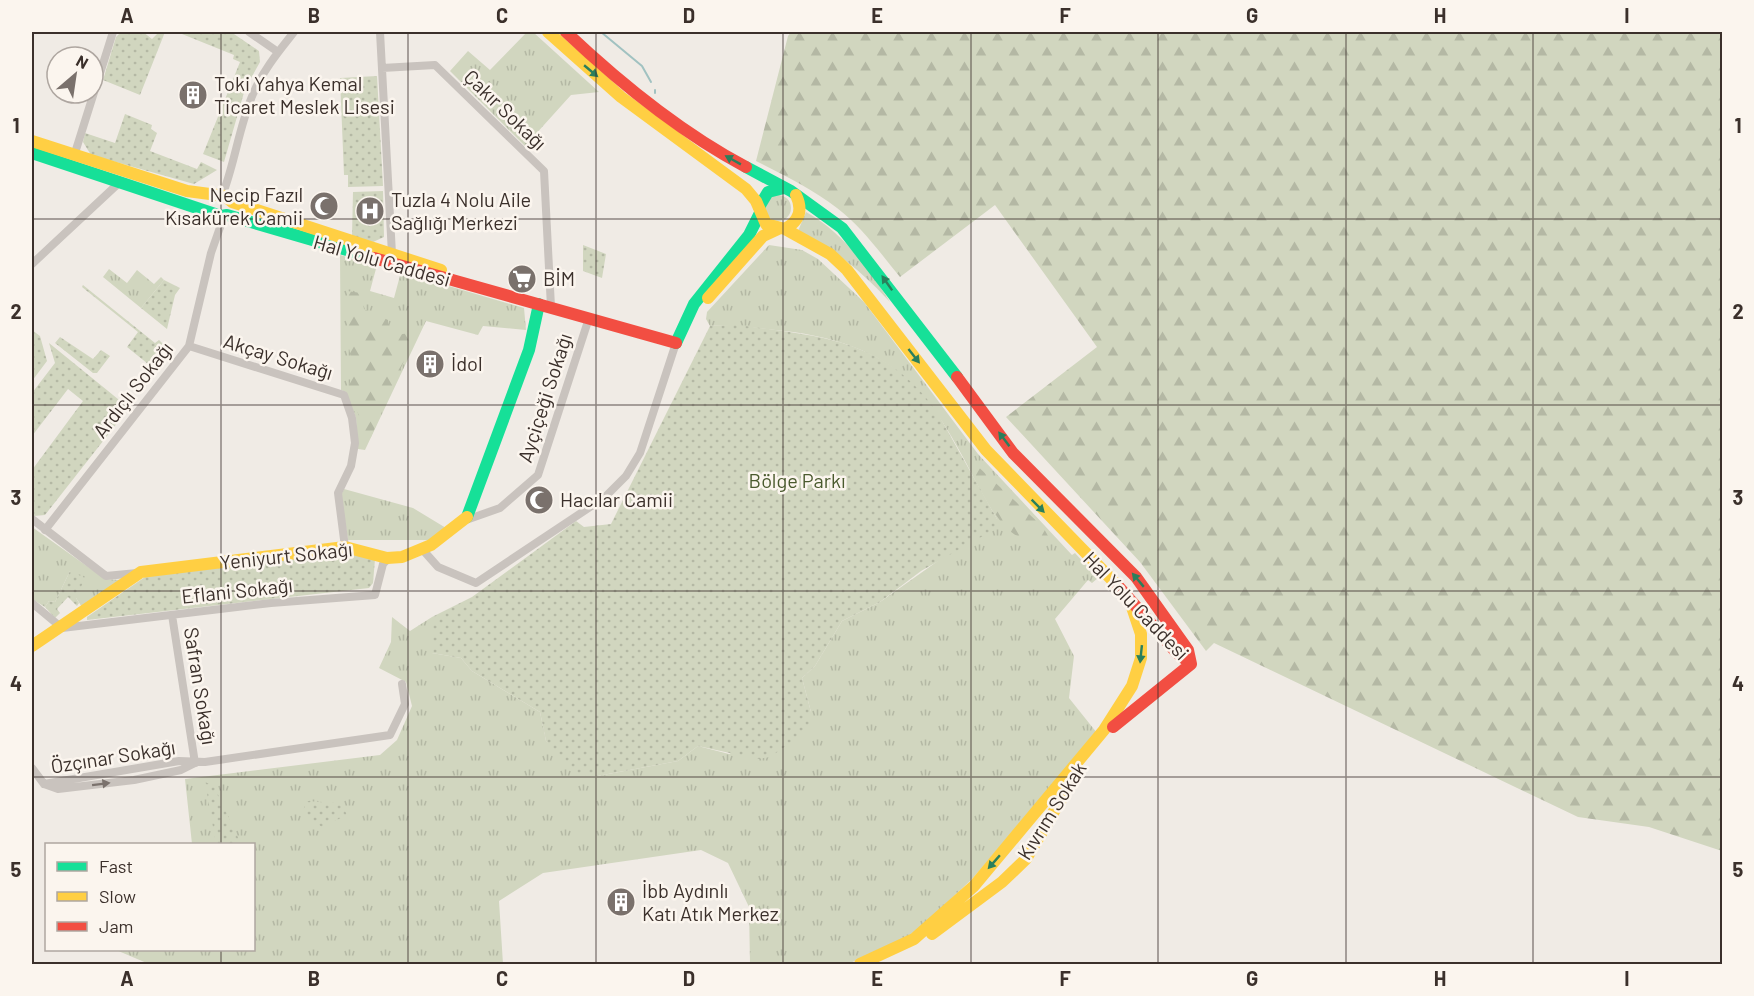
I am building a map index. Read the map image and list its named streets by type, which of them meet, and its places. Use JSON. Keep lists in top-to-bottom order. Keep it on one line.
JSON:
{"streets":{"street":["Çakır Sokağı","Hal Yolu Caddesi","Akçay Sokağı","Ardıçlı Sokağı","Ayçiçeği Sokağı","Yeniyurt Sokağı","Eflani Sokağı","Safran Sokağı","Özçınar Sokağı","Kıvrım Sokak"]},"crossings":[["Çakır Sokağı","Hal Yolu Caddesi"],["Hal Yolu Caddesi","Ardıçlı Sokağı"],["Hal Yolu Caddesi","Ayçiçeği Sokağı"],["Hal Yolu Caddesi","Kıvrım Sokak"],["Akçay Sokağı","Ardıçlı Sokağı"],["Akçay Sokağı","Yeniyurt Sokağı"],["Yeniyurt Sokağı","Eflani Sokağı"],["Eflani Sokağı","Safran Sokağı"],["Safran Sokağı","Özçınar Sokağı"]],"parks":["Bölge Parkı"],"places":{"building":["Toki Yahya Kemal Ticaret Meslek Lisesi","İdol","İbb Aydınlı Katı Atık Merkez"],"mosque":["Necip Fazıl Kısakürek Camii","Hacılar Camii"],"hospital":["Tuzla 4 Nolu Aile Sağlığı Merkezi"],"supermarket":["BİM"]},"legend":["Fast","Slow","Jam"],"north":"top right","grid":{"columns":["A","B","C","D","E","F","G","H","I"],"rows":["1","2","3","4","5"]}}
